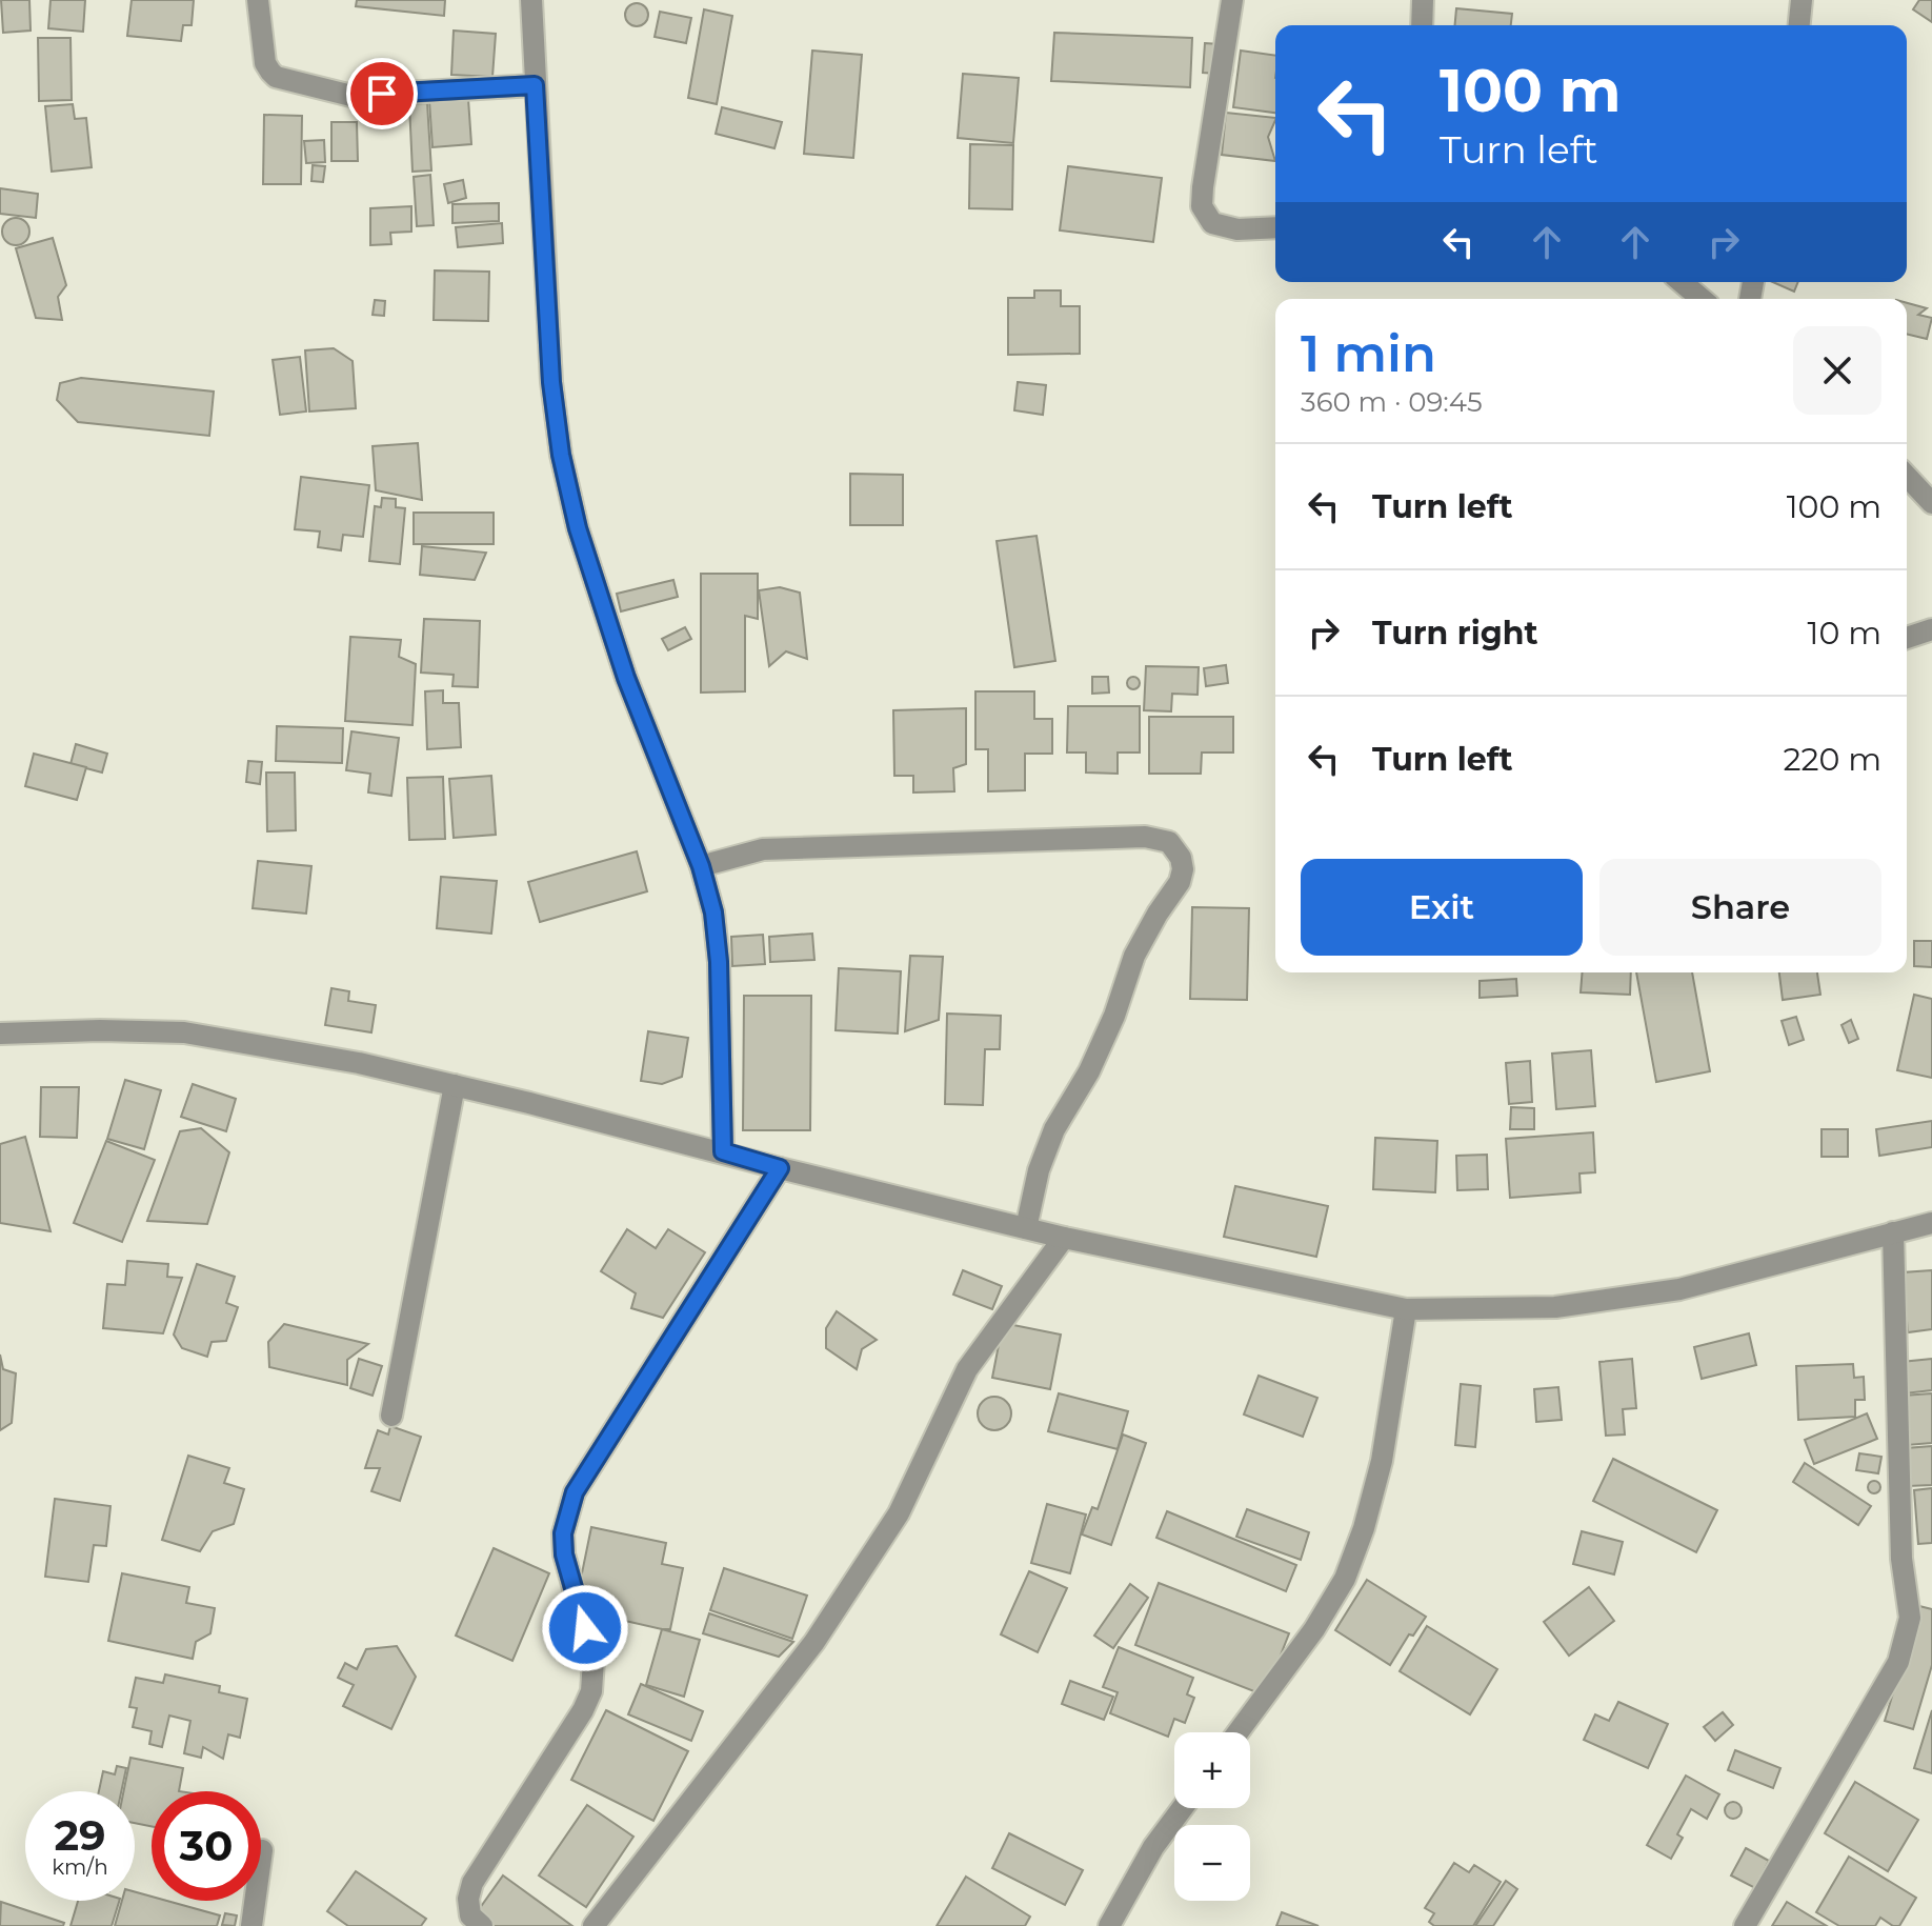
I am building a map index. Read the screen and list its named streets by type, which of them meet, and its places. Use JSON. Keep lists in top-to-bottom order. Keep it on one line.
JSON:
{"page":{"turn":["100 m","Turn left"],"heading":["1 min","360 m · 09:45"],"list":[{"name":"Turn left","value":"100 m"},{"name":"Turn right","value":"10 m"},{"name":"Turn left","value":"220 m"}],"buttons":["Exit","Share"],"map_buttons":["+","−"],"speed":"29 km/h","limit":"30"}}
